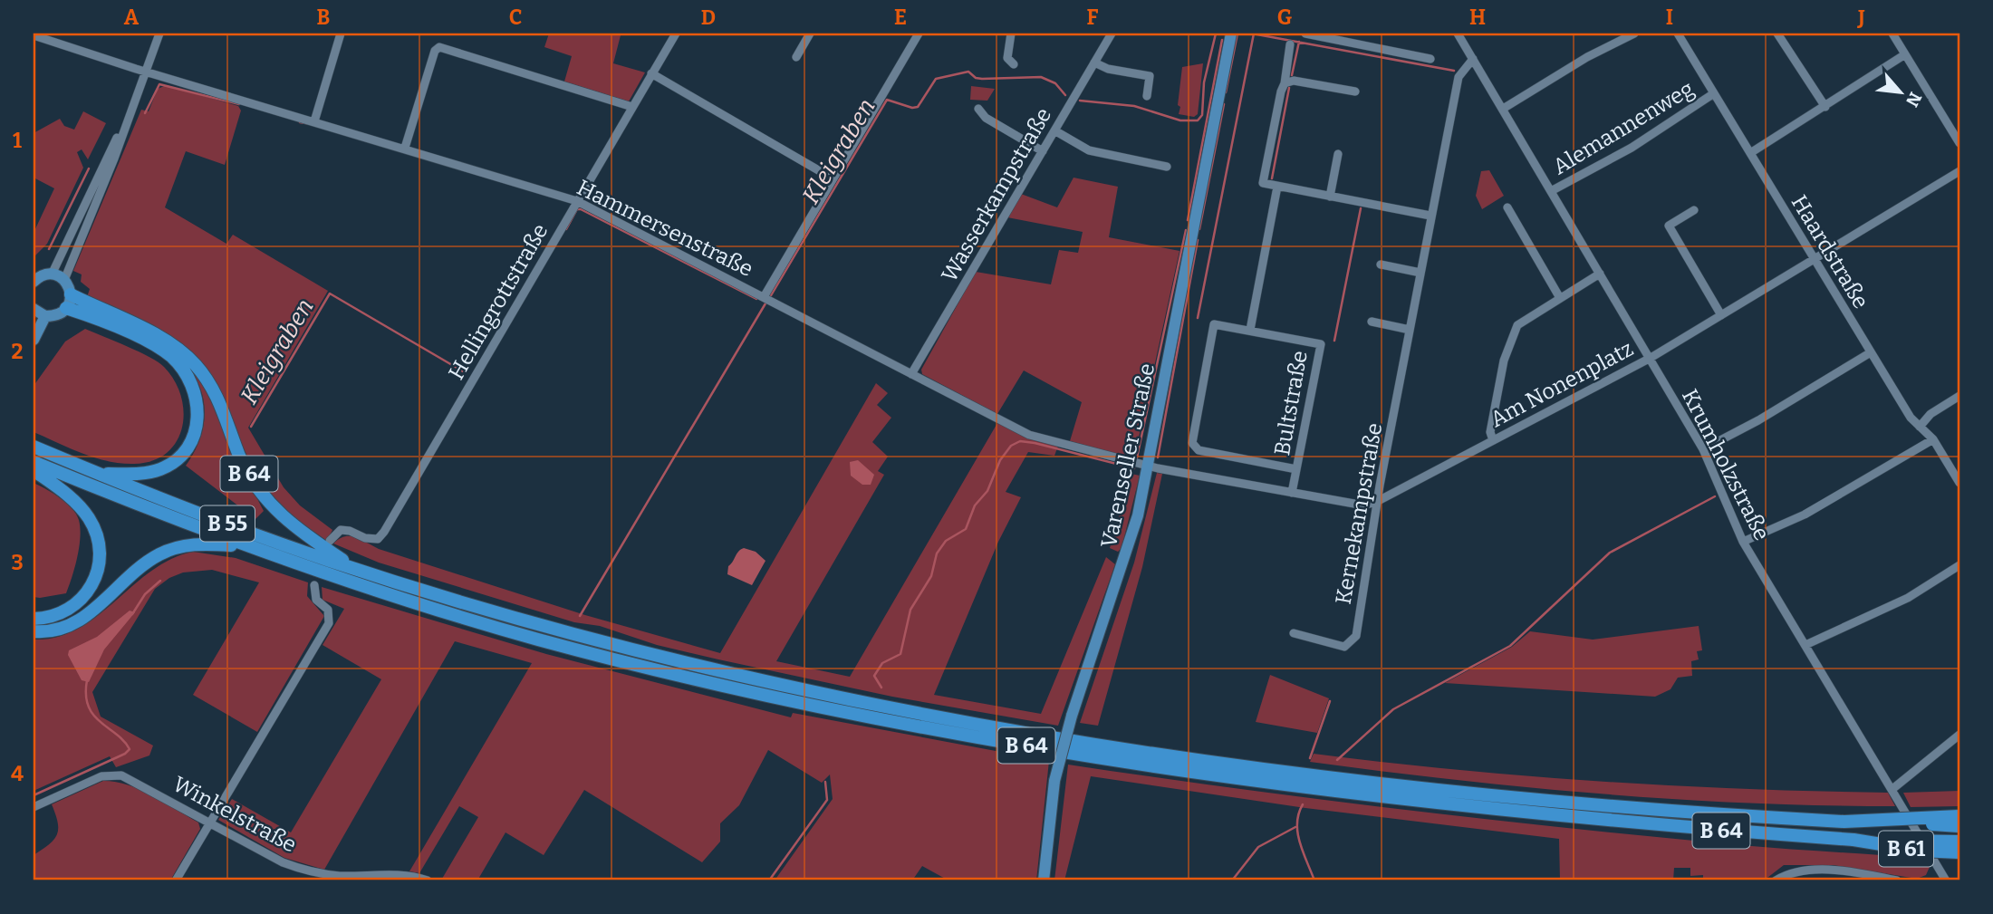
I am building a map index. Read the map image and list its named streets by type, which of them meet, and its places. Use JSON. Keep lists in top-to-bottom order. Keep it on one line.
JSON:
{"streets":{"highway":["B 64","B 55","B 61"],"main road":["Varenseller Straße"],"street":["Alemannenweg","Wasserkampstraße","Hammersenstraße","Haardstraße","Hellingrottstraße","Am Nonenplatz","Bultstraße","Krumholzstraße","Kernekampstraße","Winkelstraße"]},"crossings":[["Alemannenweg","Haardstraße"],["Alemannenweg","Krumholzstraße"],["Wasserkampstraße","Hammersenstraße"],["Hammersenstraße","Hellingrottstraße"],["Hammersenstraße","Am Nonenplatz"],["Hammersenstraße","Varenseller Straße"],["Haardstraße","Am Nonenplatz"],["Am Nonenplatz","Bultstraße"],["Am Nonenplatz","Varenseller Straße"],["Am Nonenplatz","Krumholzstraße"],["Am Nonenplatz","Kernekampstraße"],["Krumholzstraße","Kernekampstraße"],["B 64","B 55"],["B 64","B 61"]],"water":["Kleigraben"],"north":"bottom right","grid":{"columns":["A","B","C","D","E","F","G","H","I","J"],"rows":["1","2","3","4"]}}
